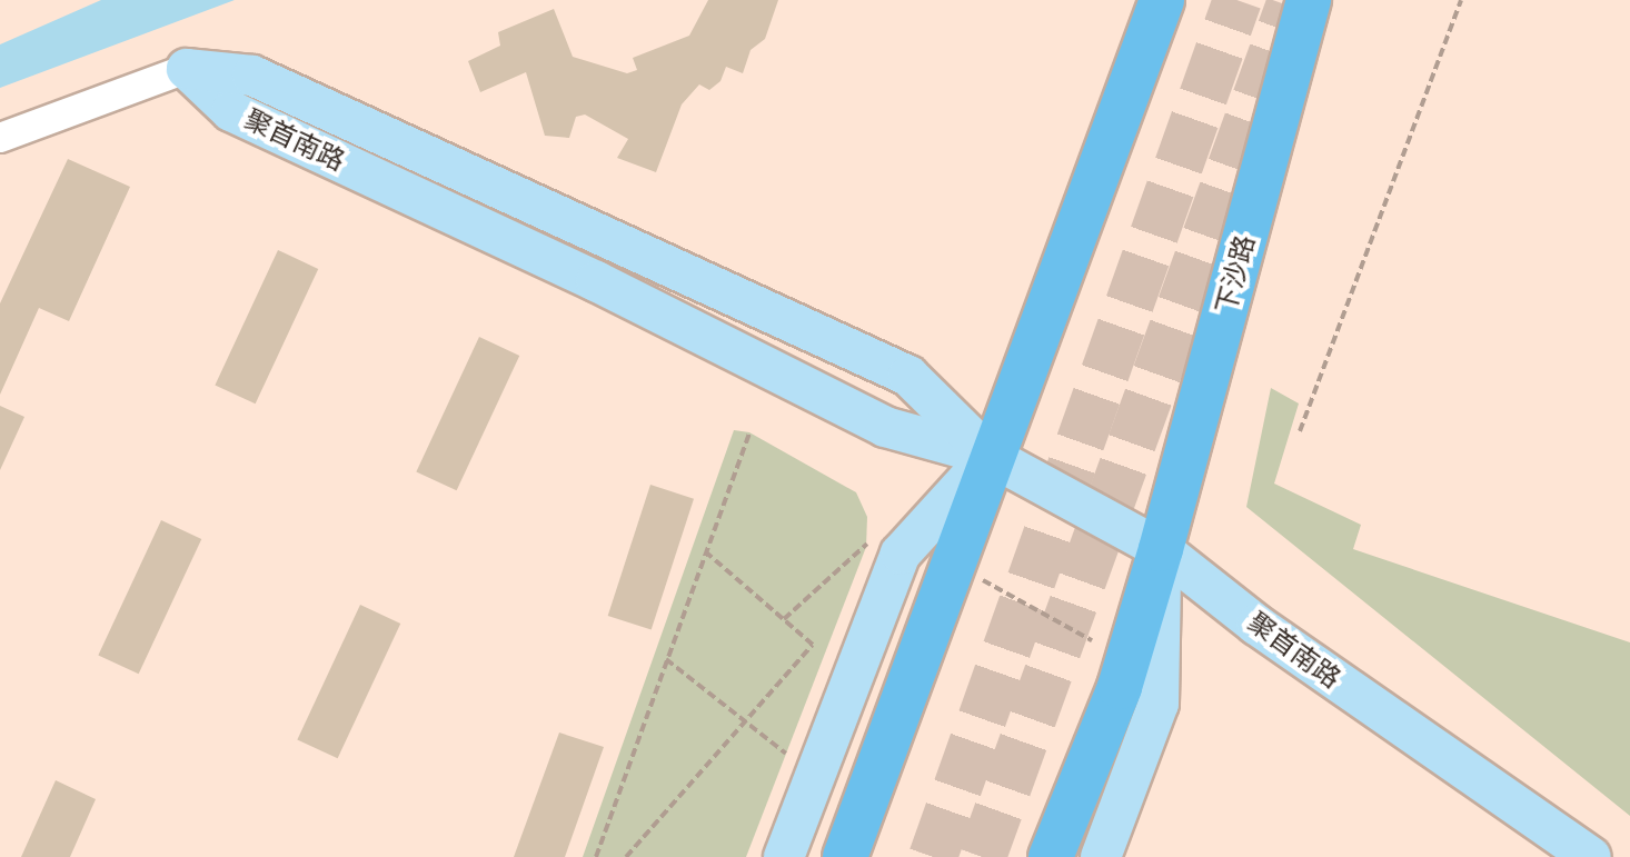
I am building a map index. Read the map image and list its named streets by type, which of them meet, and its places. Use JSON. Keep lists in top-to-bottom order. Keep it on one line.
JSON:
{"streets":{"main road":["下沙路"],"street":["聚首南路"]},"crossings":[["聚首南路","下沙路"]]}
